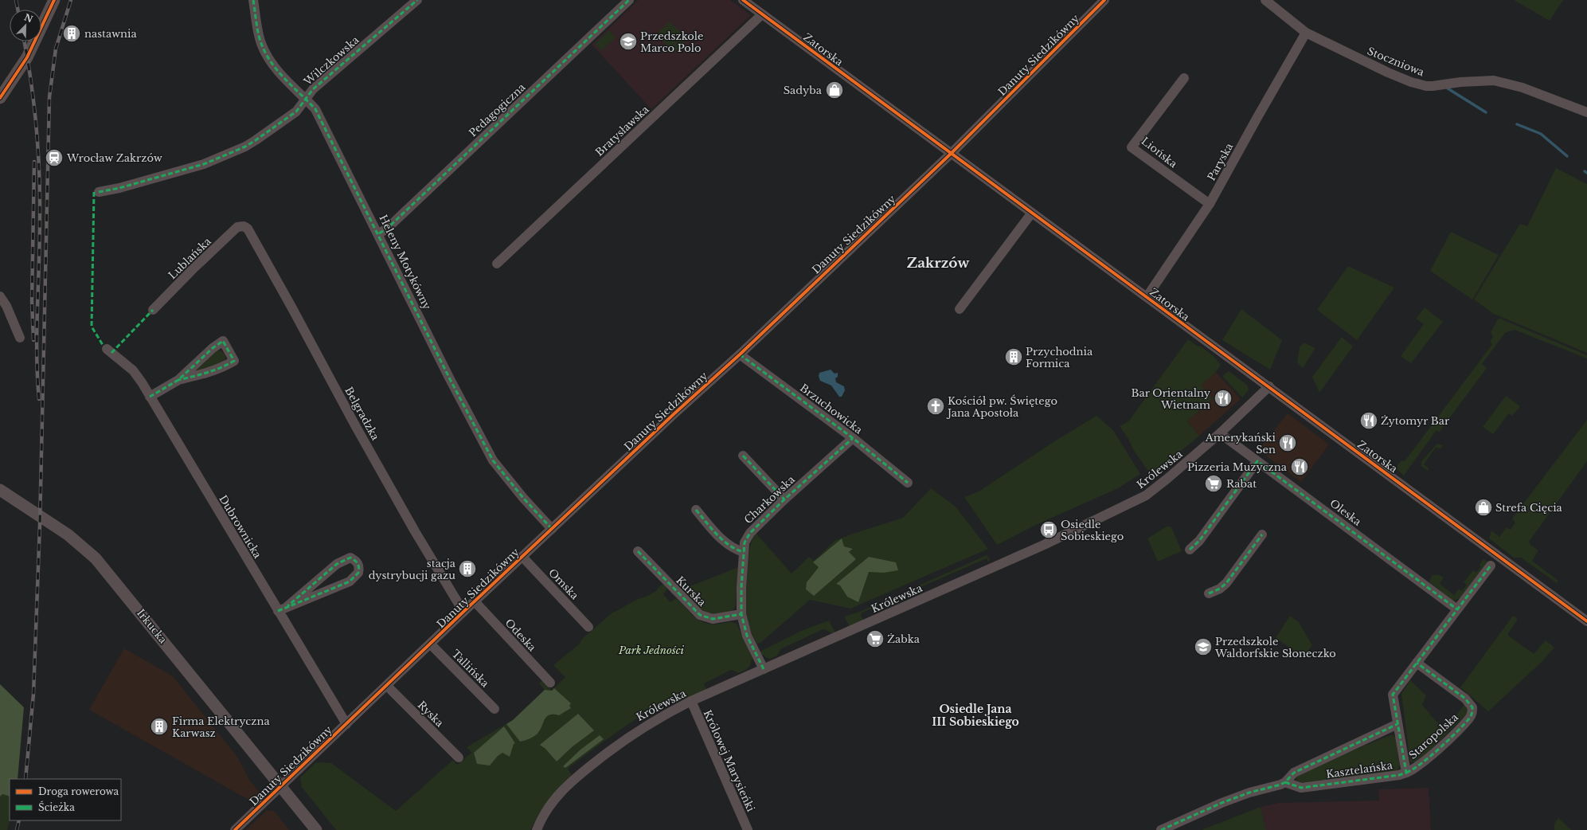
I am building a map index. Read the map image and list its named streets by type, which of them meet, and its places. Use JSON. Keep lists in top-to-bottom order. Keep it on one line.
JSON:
{"streets":{"street":["Zatorska","Danuty Siedzikówny","Wilczkowska","Stoczniowa","Pedagogiczna","Bratysławska","Liońska","Paryska","Lublańska","Heleny Motykówny","Brzuchowicka","Belgradzka","Królewska","Charkowska","Oleska","Dubrownicka","Omska","Kurska","Irkucka","Odeska","Tallińska","Ryska","Staropolska","Królowej Marysieńki","Kasztelańska"]},"crossings":[["Zatorska","Danuty Siedzikówny"],["Zatorska","Bratysławska"],["Zatorska","Paryska"],["Zatorska","Królewska"],["Danuty Siedzikówny","Heleny Motykówny"],["Danuty Siedzikówny","Brzuchowicka"],["Danuty Siedzikówny","Belgradzka"],["Danuty Siedzikówny","Dubrownicka"],["Danuty Siedzikówny","Omska"],["Danuty Siedzikówny","Irkucka"],["Danuty Siedzikówny","Odeska"],["Danuty Siedzikówny","Tallińska"],["Danuty Siedzikówny","Ryska"],["Wilczkowska","Heleny Motykówny"],["Stoczniowa","Paryska"],["Pedagogiczna","Heleny Motykówny"],["Liońska","Paryska"],["Lublańska","Belgradzka"],["Brzuchowicka","Charkowska"],["Królewska","Charkowska"],["Królewska","Oleska"],["Królewska","Królowej Marysieńki"],["Charkowska","Kurska"],["Staropolska","Kasztelańska"]],"districts":["Zakrzów","Osiedle Jana III Sobieskiego"],"parks":["Park Jedności"],"places":{"building":["nastawnia","Przychodnia Formica","stacja dystrybucji gazu","Firma Elektryczna Karwasz"],"school or university":["Przedszkole Marco Polo","Przedszkole Waldorfskie Słoneczko"],"shop":["Sadyba","Strefa Cięcia"],"station":["Wrocław Zakrzów"],"restaurant":["Bar Orientalny Wietnam","Żytomyr Bar","Amerykański Sen","Pizzeria Muzyczna"],"church":["Kościół pw. Świętego Jana Apostoła"],"supermarket":["Rabat","Żabka"],"bus stop":["Osiedle Sobieskiego"]},"legend":["Droga rowerowa","Ścieżka"],"north":"top right"}
